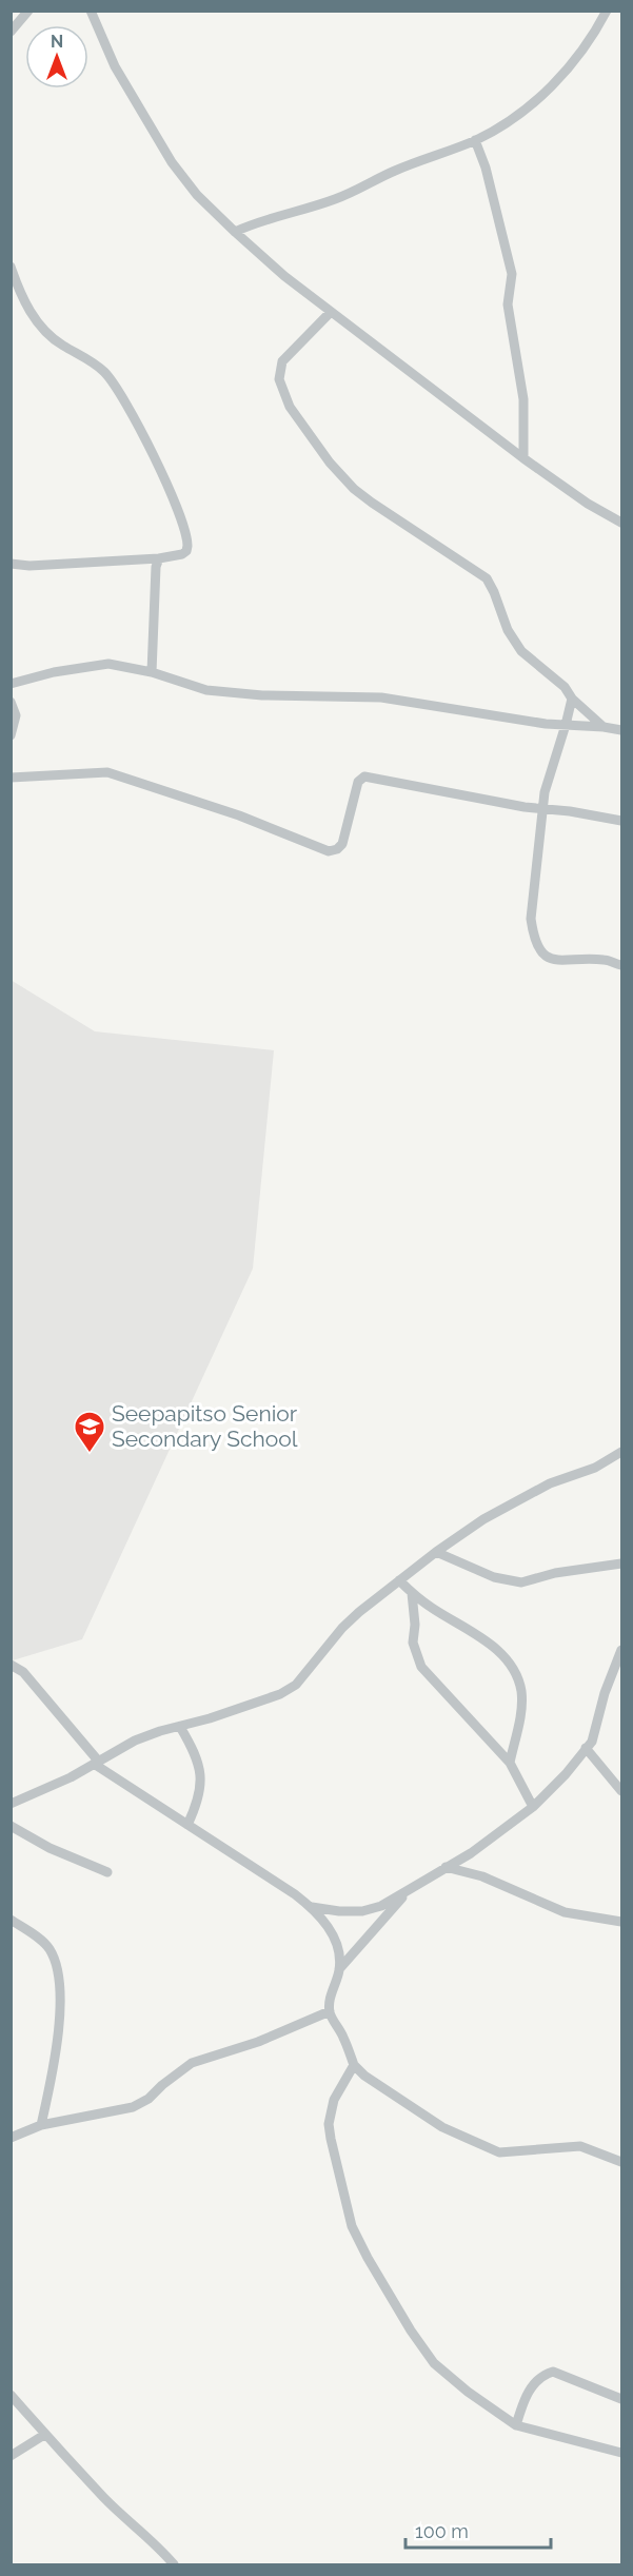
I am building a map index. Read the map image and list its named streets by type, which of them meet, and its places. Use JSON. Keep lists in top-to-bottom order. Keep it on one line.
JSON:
{"places":{"school or university":["Seepapitso Senior Secondary School"]},"scale_bar":"100 m","north":"top"}
